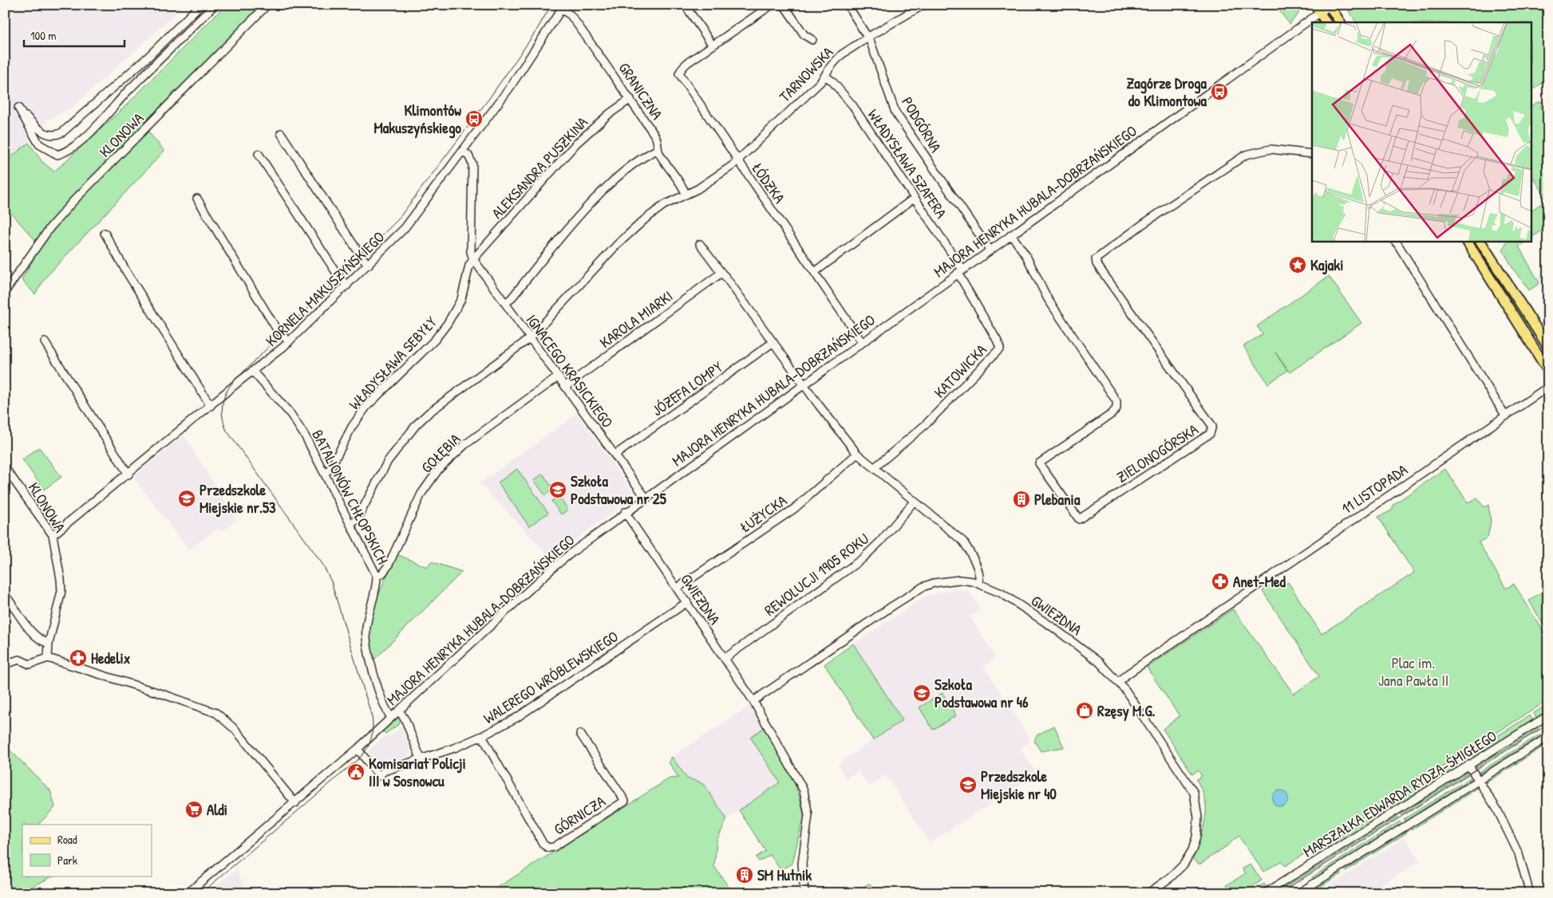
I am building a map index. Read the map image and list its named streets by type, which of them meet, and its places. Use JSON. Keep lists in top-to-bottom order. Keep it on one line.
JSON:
{"streets":{"street":["TARNOWSKA","GRANICZNA","PODGÓRNA","KLONOWA","WŁADYSŁAWA SZAFERA","ALEKSANDRA PUSZKINA","ŁÓDZKA","MAJORA HENRYKA HUBALA-DOBRZAŃSKIEGO","KORNELA MAKUSZYŃSKIEGO","KAROLA MIARKI","WŁADYSŁAWA SEBYŁY","IGNACEGO KRASICKIEGO","KATOWICKA","JÓZEFA LOMPY","GOŁĘBIA","ZIELONOGÓRSKA","11 LISTOPADA","BATALIONÓW CHŁOPSKICH","ŁUŻYCKA","REWOLUCJI 1905 ROKU","GWIEZDNA","WALEREGO WRÓBLEWSKIEGO","MARSZAŁKA EDWARDA RYDZA-ŚMIGŁEGO","GÓRNICZA"]},"crossings":[["TARNOWSKA","GRANICZNA"],["TARNOWSKA","PODGÓRNA"],["TARNOWSKA","WŁADYSŁAWA SZAFERA"],["TARNOWSKA","ŁÓDZKA"],["TARNOWSKA","IGNACEGO KRASICKIEGO"],["TARNOWSKA","BATALIONÓW CHŁOPSKICH"],["GRANICZNA","ALEKSANDRA PUSZKINA"],["GRANICZNA","KORNELA MAKUSZYŃSKIEGO"],["PODGÓRNA","MAJORA HENRYKA HUBALA-DOBRZAŃSKIEGO"],["KLONOWA","KORNELA MAKUSZYŃSKIEGO"],["WŁADYSŁAWA SZAFERA","MAJORA HENRYKA HUBALA-DOBRZAŃSKIEGO"],["WŁADYSŁAWA SZAFERA","KATOWICKA"],["ALEKSANDRA PUSZKINA","WŁADYSŁAWA SEBYŁY"],["ALEKSANDRA PUSZKINA","IGNACEGO KRASICKIEGO"],["ŁÓDZKA","MAJORA HENRYKA HUBALA-DOBRZAŃSKIEGO"],["MAJORA HENRYKA HUBALA-DOBRZAŃSKIEGO","IGNACEGO KRASICKIEGO"],["MAJORA HENRYKA HUBALA-DOBRZAŃSKIEGO","KATOWICKA"],["MAJORA HENRYKA HUBALA-DOBRZAŃSKIEGO","ZIELONOGÓRSKA"],["MAJORA HENRYKA HUBALA-DOBRZAŃSKIEGO","BATALIONÓW CHŁOPSKICH"],["MAJORA HENRYKA HUBALA-DOBRZAŃSKIEGO","GWIEZDNA"],["MAJORA HENRYKA HUBALA-DOBRZAŃSKIEGO","WALEREGO WRÓBLEWSKIEGO"],["KORNELA MAKUSZYŃSKIEGO","WŁADYSŁAWA SEBYŁY"],["KORNELA MAKUSZYŃSKIEGO","BATALIONÓW CHŁOPSKICH"],["KAROLA MIARKI","IGNACEGO KRASICKIEGO"],["WŁADYSŁAWA SEBYŁY","IGNACEGO KRASICKIEGO"],["WŁADYSŁAWA SEBYŁY","BATALIONÓW CHŁOPSKICH"],["IGNACEGO KRASICKIEGO","JÓZEFA LOMPY"],["IGNACEGO KRASICKIEGO","GOŁĘBIA"],["GOŁĘBIA","BATALIONÓW CHŁOPSKICH"],["11 LISTOPADA","GWIEZDNA"],["ŁUŻYCKA","GWIEZDNA"],["REWOLUCJI 1905 ROKU","GWIEZDNA"],["GWIEZDNA","WALEREGO WRÓBLEWSKIEGO"],["WALEREGO WRÓBLEWSKIEGO","GÓRNICZA"]],"parks":["Plac im. Jana Pawła II"],"places":{"bus stop":["Zagórze Droga do Klimontowa","Klimontów Makuszyńskiego"],"place":["Kajaki"],"school or university":["Szkoła Podstawowa nr 25","Przedszkole Miejskie nr.53","Szkoła Podstawowa nr 46","Przedszkole Miejskie nr 40"],"building":["Plebania","SM Hutnik"],"pharmacy":["Anet-Med","Hedelix"],"shop":["Rzęsy M.G."],"public building":["Komisariat Policji III w Sosnowcu"],"supermarket":["Aldi"]},"legend":["Road","Park"],"scale_bar":"100 m"}
